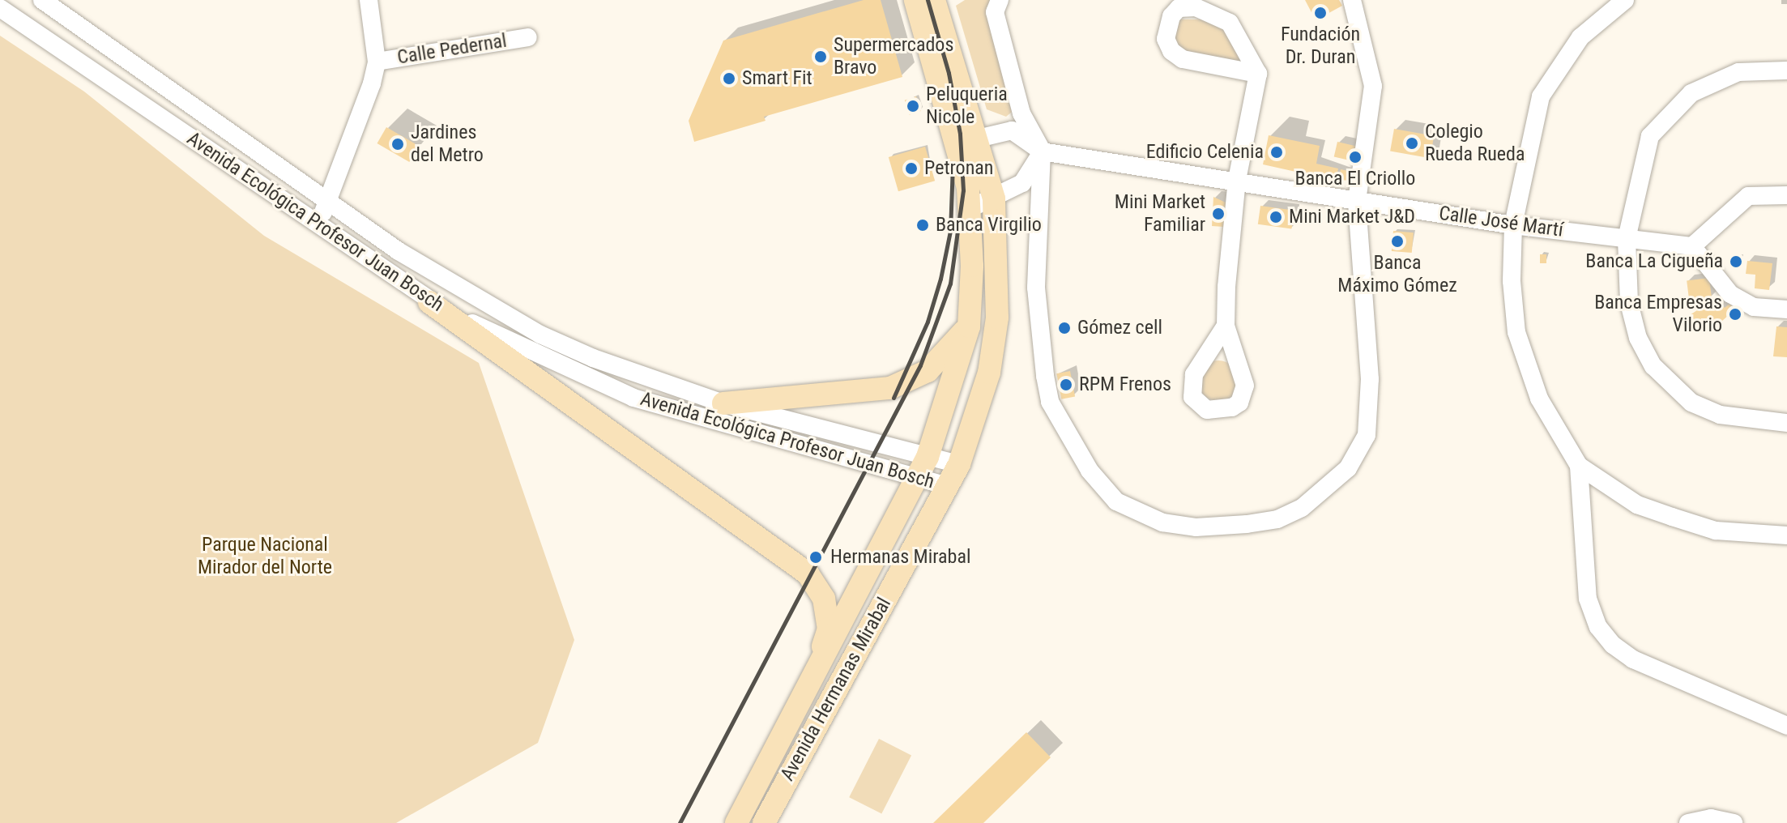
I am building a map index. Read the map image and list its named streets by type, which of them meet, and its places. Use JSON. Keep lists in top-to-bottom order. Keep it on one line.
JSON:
{"streets":{"main road":["Avenida Hermanas Mirabal"],"street":["Calle Pedernal","Avenida Ecológica Profesor Juan Bosch","Calle José Martí"]},"crossings":[["Avenida Ecológica Profesor Juan Bosch","Avenida Hermanas Mirabal"]],"parks":["Parque Nacional Mirador del Norte"],"places":["Fundación Dr. Duran","Supermercados Bravo","Smart Fit","Peluqueria Nicole","Colegio Rueda Rueda","Jardines del Metro","Edificio Celenia","Banca El Criollo","Petronan","Mini Market Familiar","Mini Market J&D","Banca Virgilio","Banca Máximo Gómez","Banca La Cigueña","Banca Empresas Vilorio","Gómez cell","RPM Frenos","Hermanas Mirabal"]}
